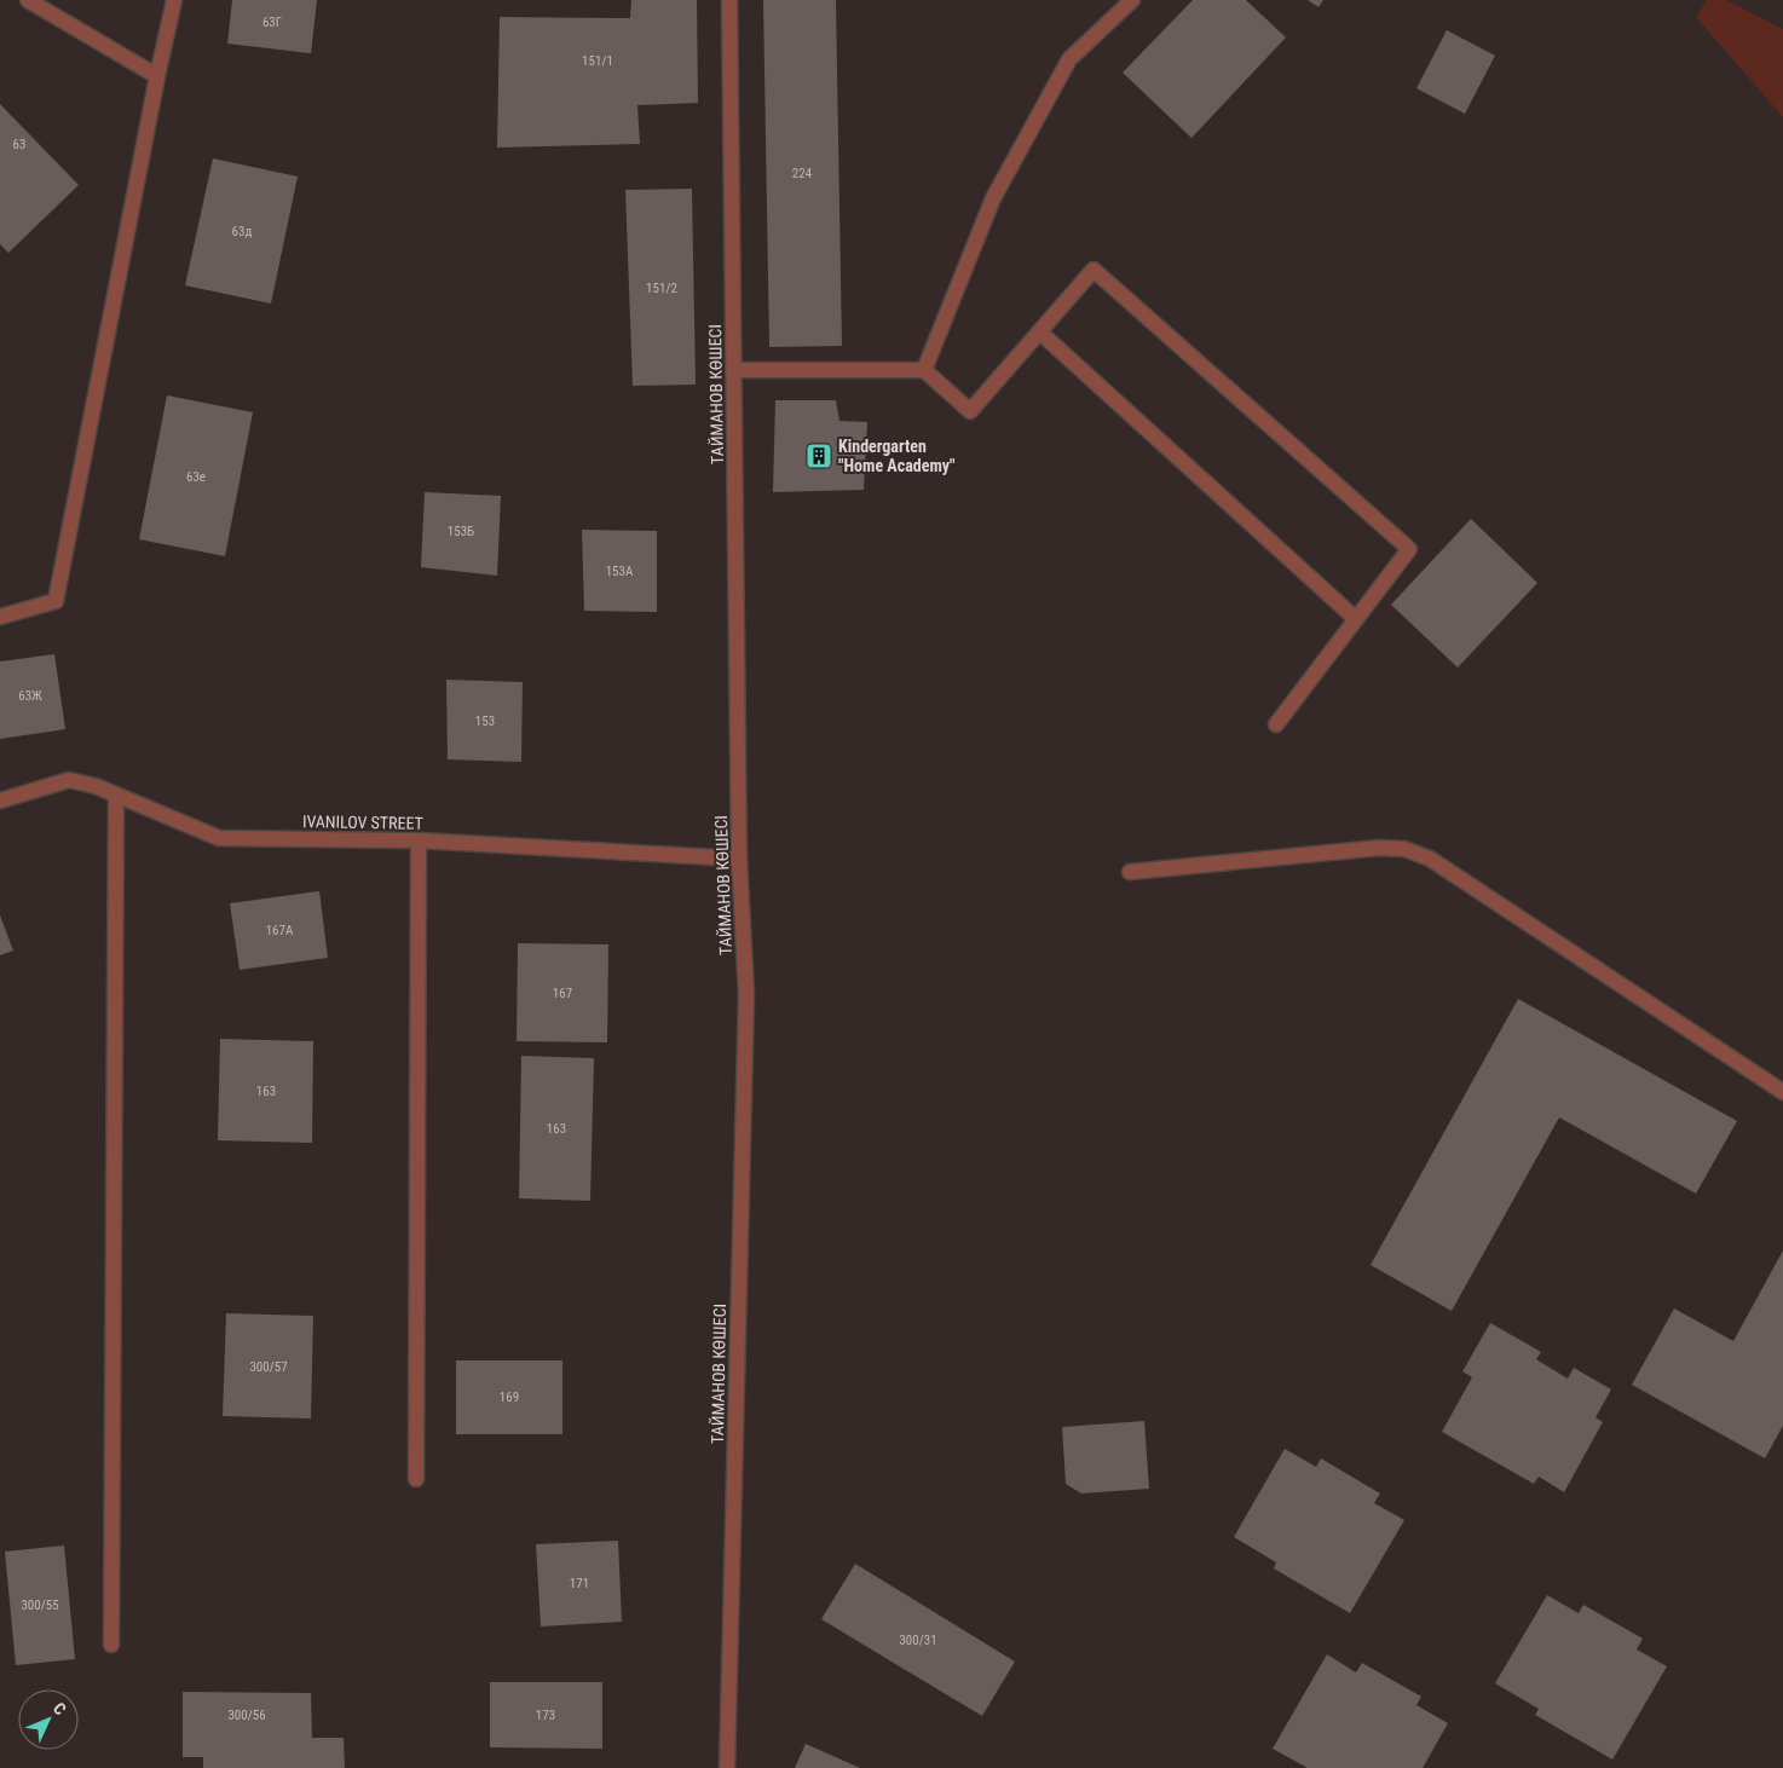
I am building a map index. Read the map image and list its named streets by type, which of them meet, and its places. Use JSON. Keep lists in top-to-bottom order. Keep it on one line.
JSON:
{"streets":{"street":["ТАЙМАНОВ КӨШЕСІ","IVANILOV STREET"]},"crossings":[["ТАЙМАНОВ КӨШЕСІ","IVANILOV STREET"]],"places":{"building":["Kindergarten \"Home Academy\""]},"house_numbers":["63Г","151/1","63","224","63д","151/2","63е","153Б","153А","63Ж","153","167А","167","163","163","300/57","169","171","300/55","300/31","300/56","173"],"north":"top right"}
